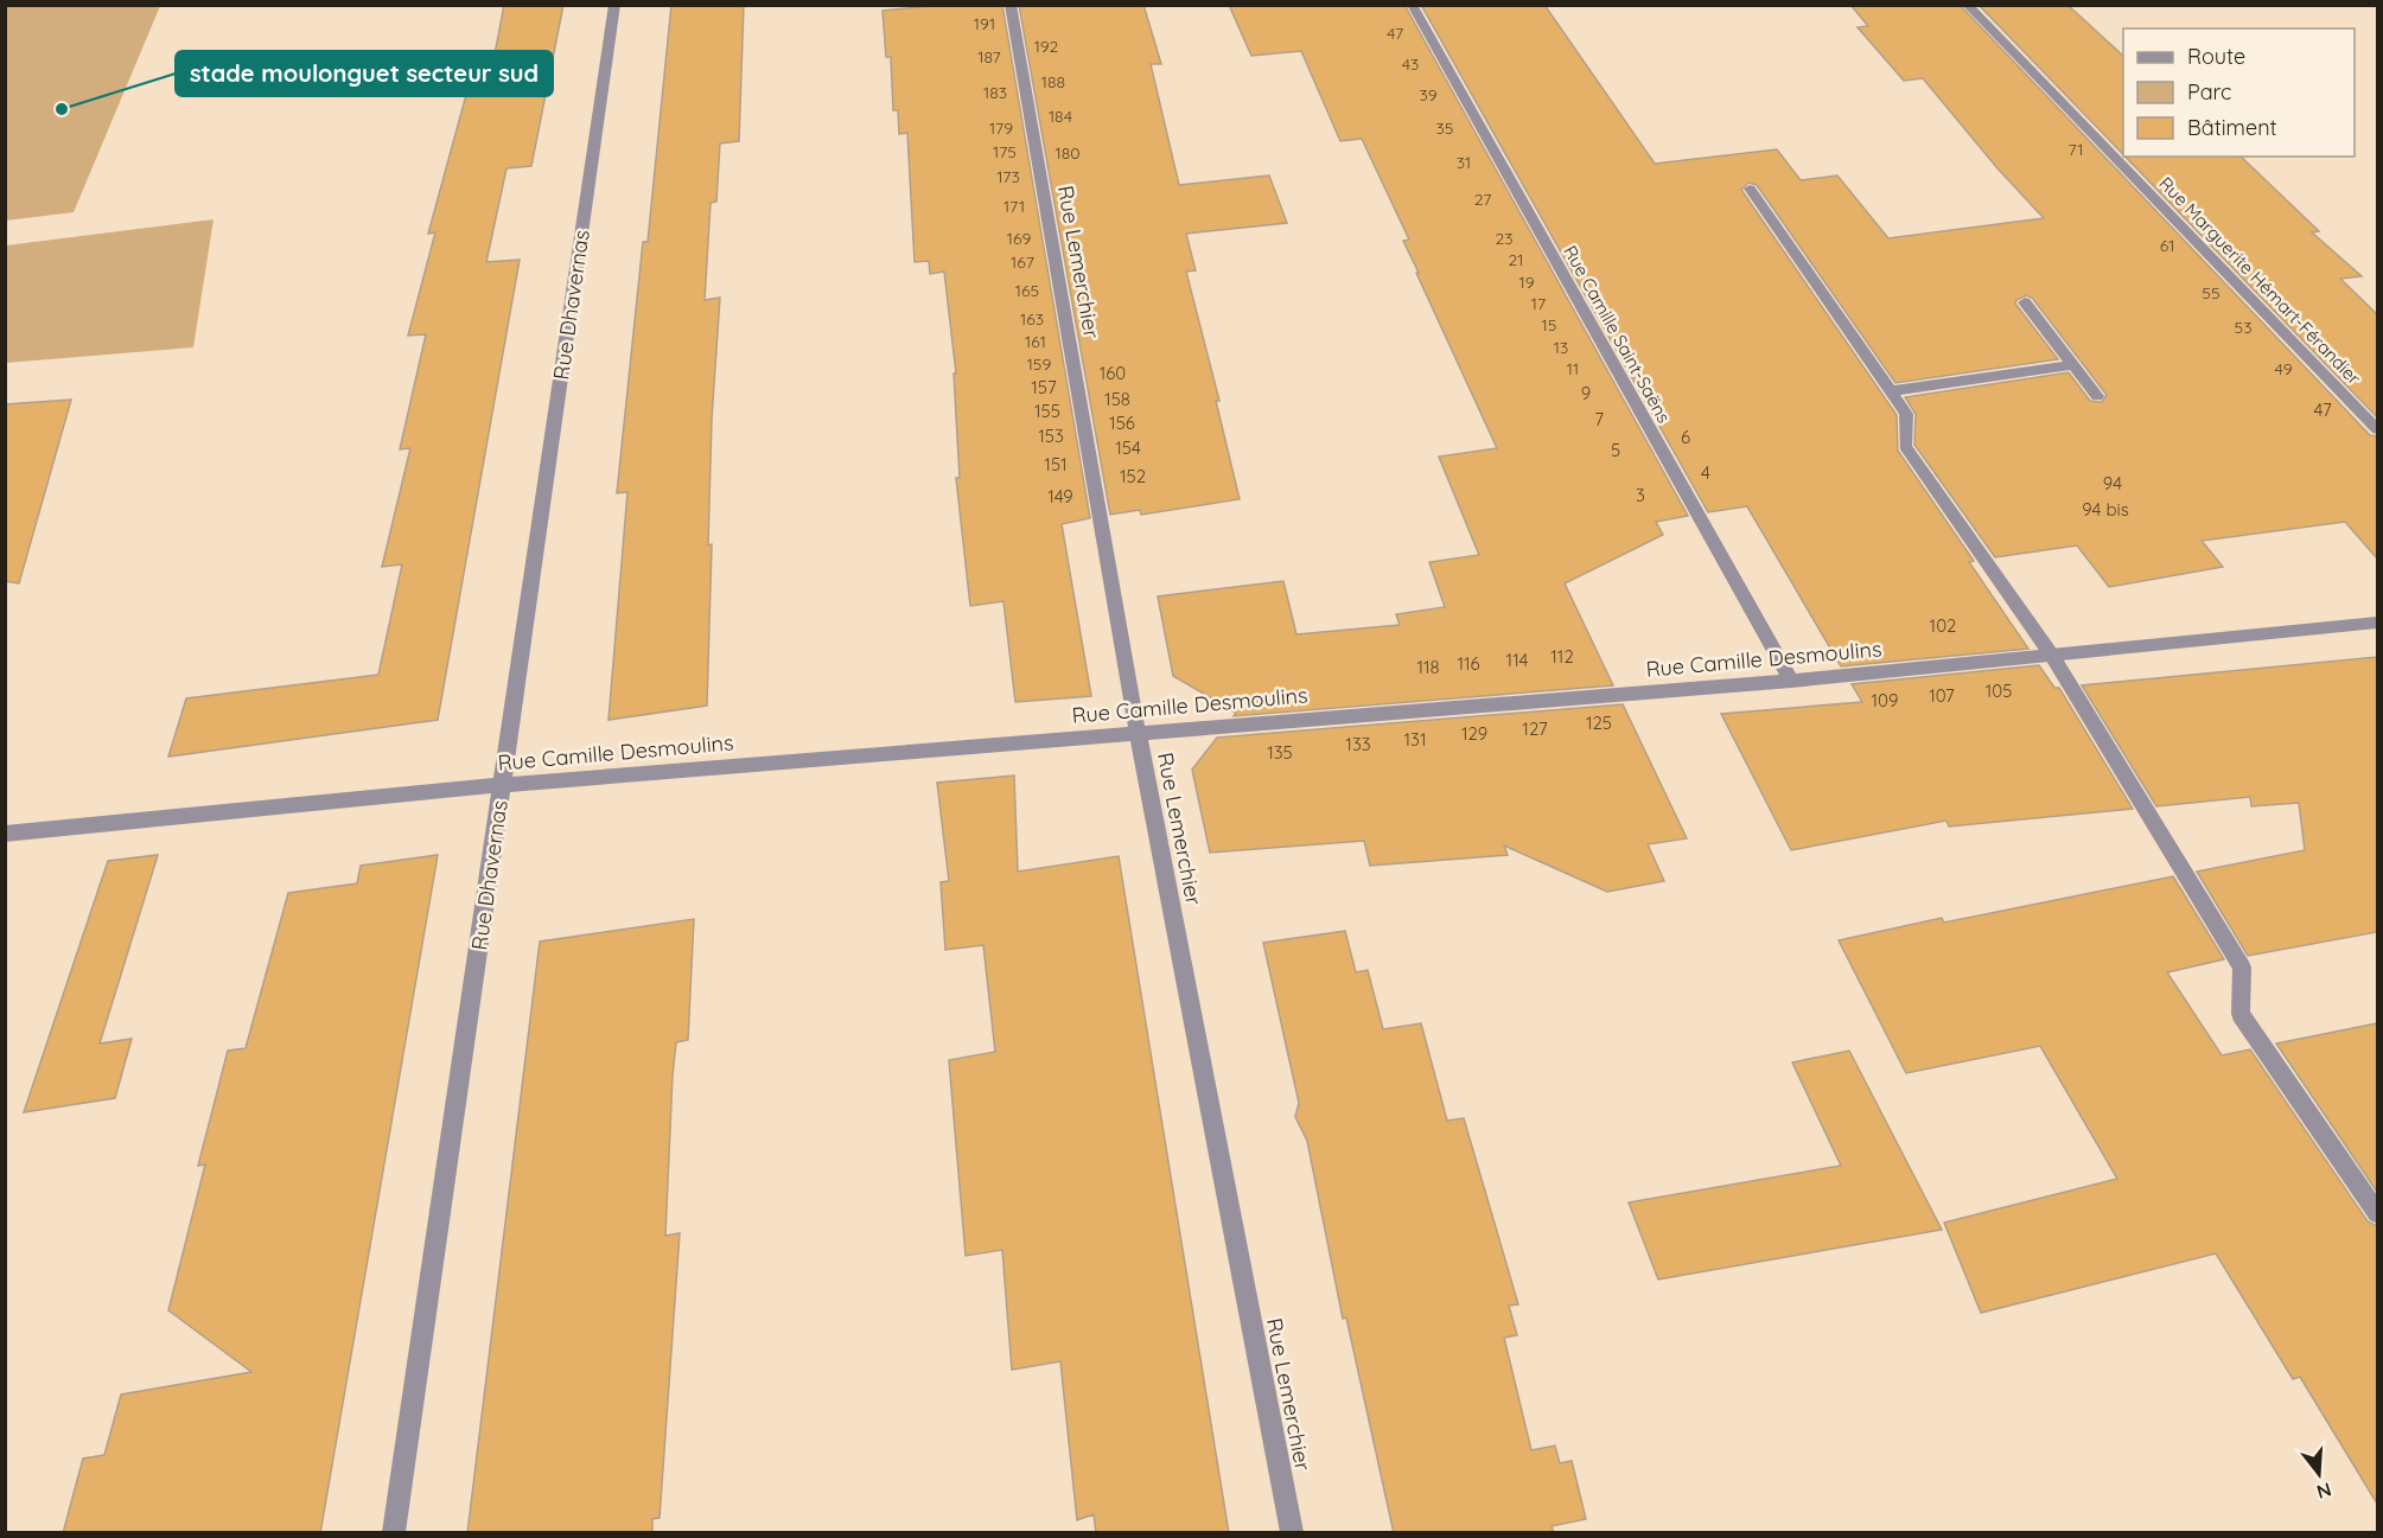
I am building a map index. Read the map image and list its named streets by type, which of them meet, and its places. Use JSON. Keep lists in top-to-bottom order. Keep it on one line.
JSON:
{"streets":{"street":["Rue Lemerchier","Rue Marguerite Hémart-Férandier","Rue Dhavernas","Rue Camille Saint-Saëns","Rue Camille Desmoulins"]},"crossings":[["Rue Lemerchier","Rue Camille Desmoulins"],["Rue Dhavernas","Rue Camille Desmoulins"],["Rue Camille Saint-Saëns","Rue Camille Desmoulins"]],"places":["stade moulonguet secteur sud"],"house_numbers":["191","47","192","187","43","188","183","39","184","179","35","71","175","180","31","173","27","171","169","23","61","21","167","19","165","55","17","163","15","53","161","13","159","11","49","160","157","9","158","47","155","7","156","153","6","154","5","151","4","152","94","3","149","94 bis","102","112","114","116","118","105","107","109","125","127","129","131","133","135"],"legend":["Route","Parc","Bâtiment"],"north":"bottom"}
